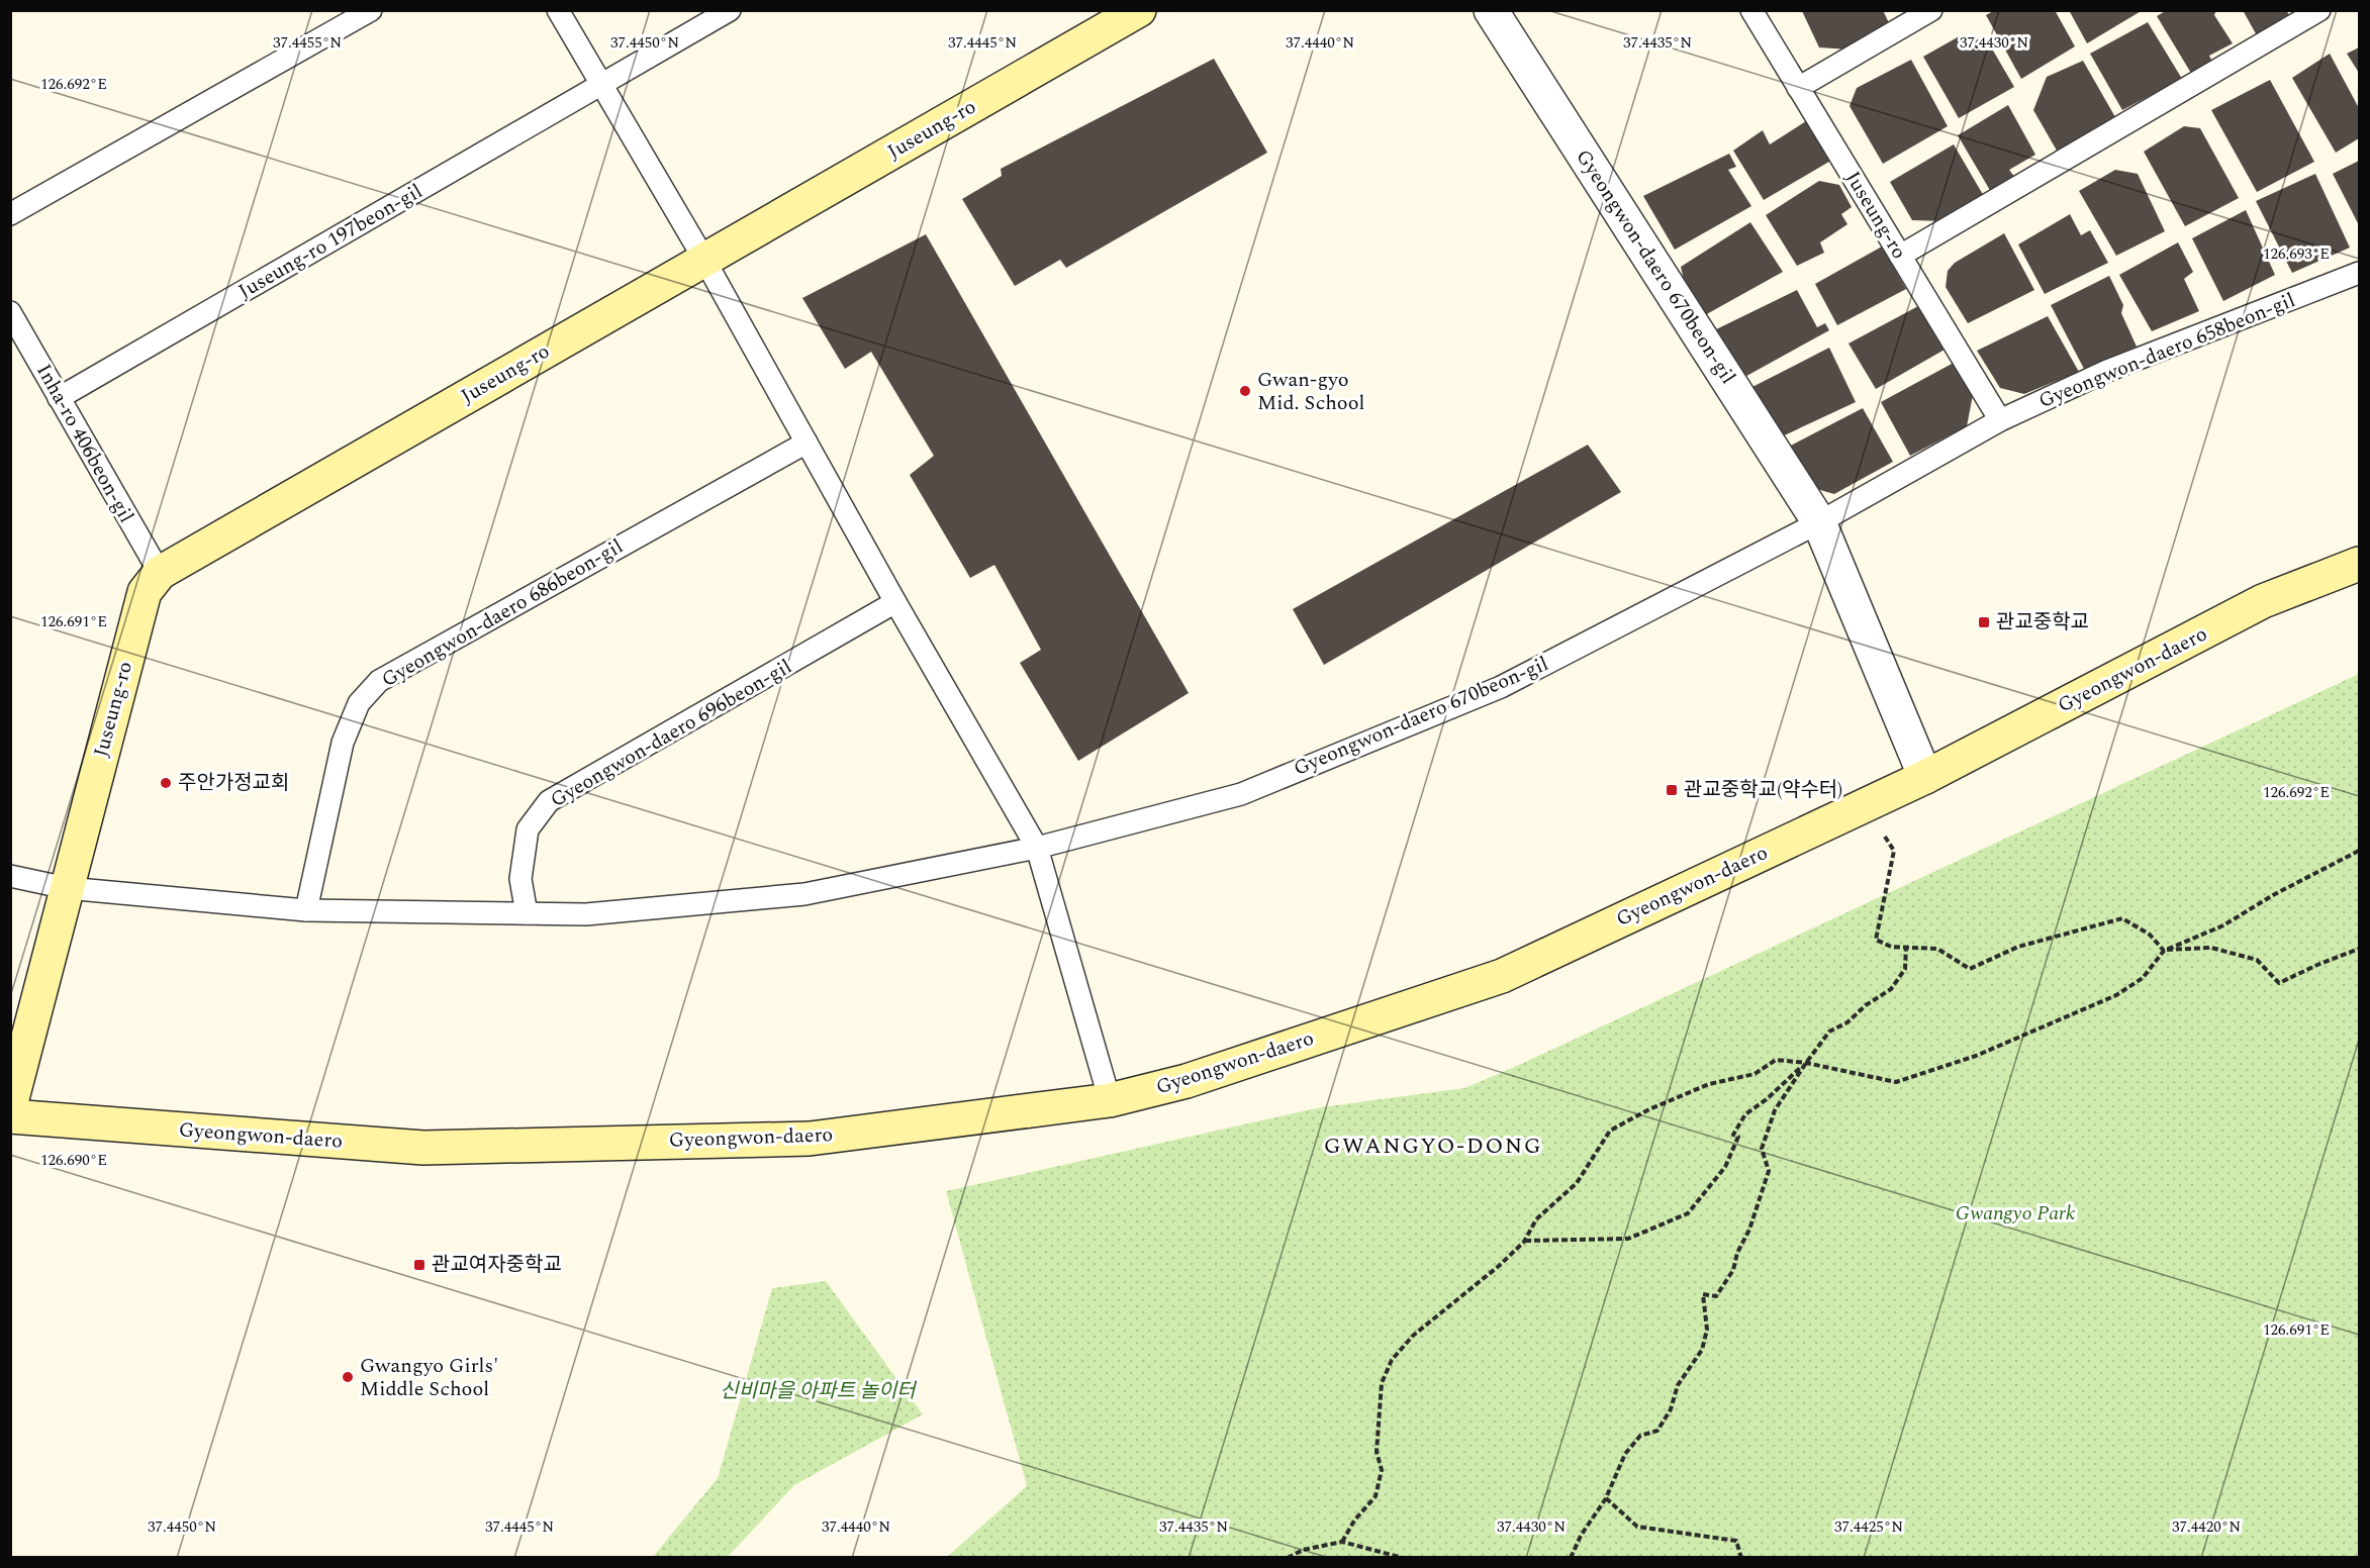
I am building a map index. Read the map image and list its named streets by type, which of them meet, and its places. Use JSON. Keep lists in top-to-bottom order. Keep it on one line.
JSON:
{"streets":{"main road":["Juseung-ro","Gyeongwon-daero"],"street":["Gyeongwon-daero 670beon-gil"],"lane":["Juseung-ro 197beon-gil","Gyeongwon-daero 658beon-gil","Inha-ro 406beon-gil","Gyeongwon-daero 686beon-gil","Gyeongwon-daero 696beon-gil"]},"crossings":[["Juseung-ro","Gyeongwon-daero 658beon-gil"],["Juseung-ro","Inha-ro 406beon-gil"],["Juseung-ro 197beon-gil","Inha-ro 406beon-gil"],["Gyeongwon-daero 670beon-gil","Gyeongwon-daero 658beon-gil"],["Gyeongwon-daero 670beon-gil","Gyeongwon-daero"]],"districts":["GWANGYO-DONG"],"parks":["Gwangyo Park","신비마을 아파트 놀이터"],"places":{"other":["Gwan-gyo Mid. School","주안가정교회","Gwangyo Girls' Middle School"],"transit":["관교중학교","관교중학교(약수터)","관교여자중학교"]},"coordinates":["37.4455°N","37.4450°N","37.4445°N","37.4440°N","37.4435°N","37.4430°N","126.692°E","126.693°E","126.691°E","126.690°E","37.4425°N","37.4420°N"]}
